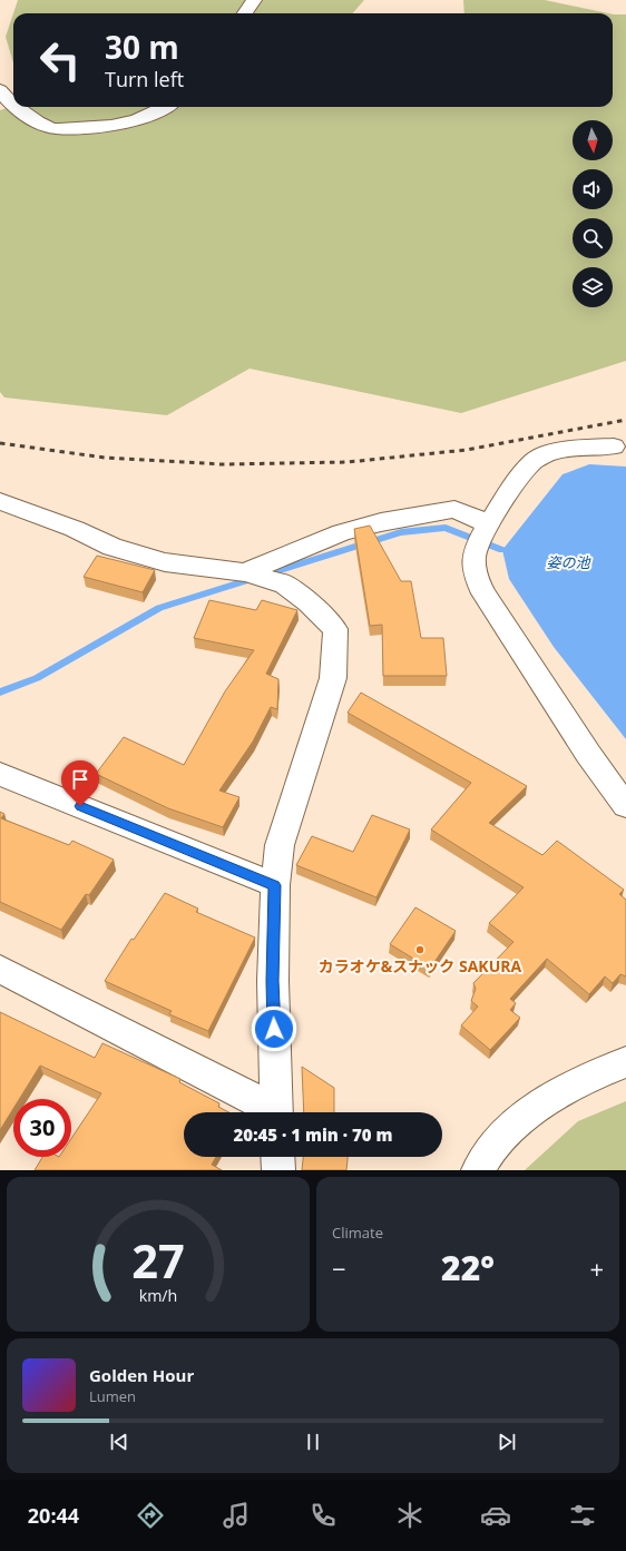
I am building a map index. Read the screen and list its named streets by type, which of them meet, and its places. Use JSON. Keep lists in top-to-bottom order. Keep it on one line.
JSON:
{"water":["姿の池"],"places":["カラオケ&スナック SAKURA"],"north":"bottom","page":{"turn":["30 m","Turn left"],"limit":"30","trip":"20:45 · 1 min · 70 m","tile":"Climate","heat":["−","22°","+"],"song":["Golden Hour","Lumen"],"tabs":"20:44","gauge":["27","km/h"]}}
